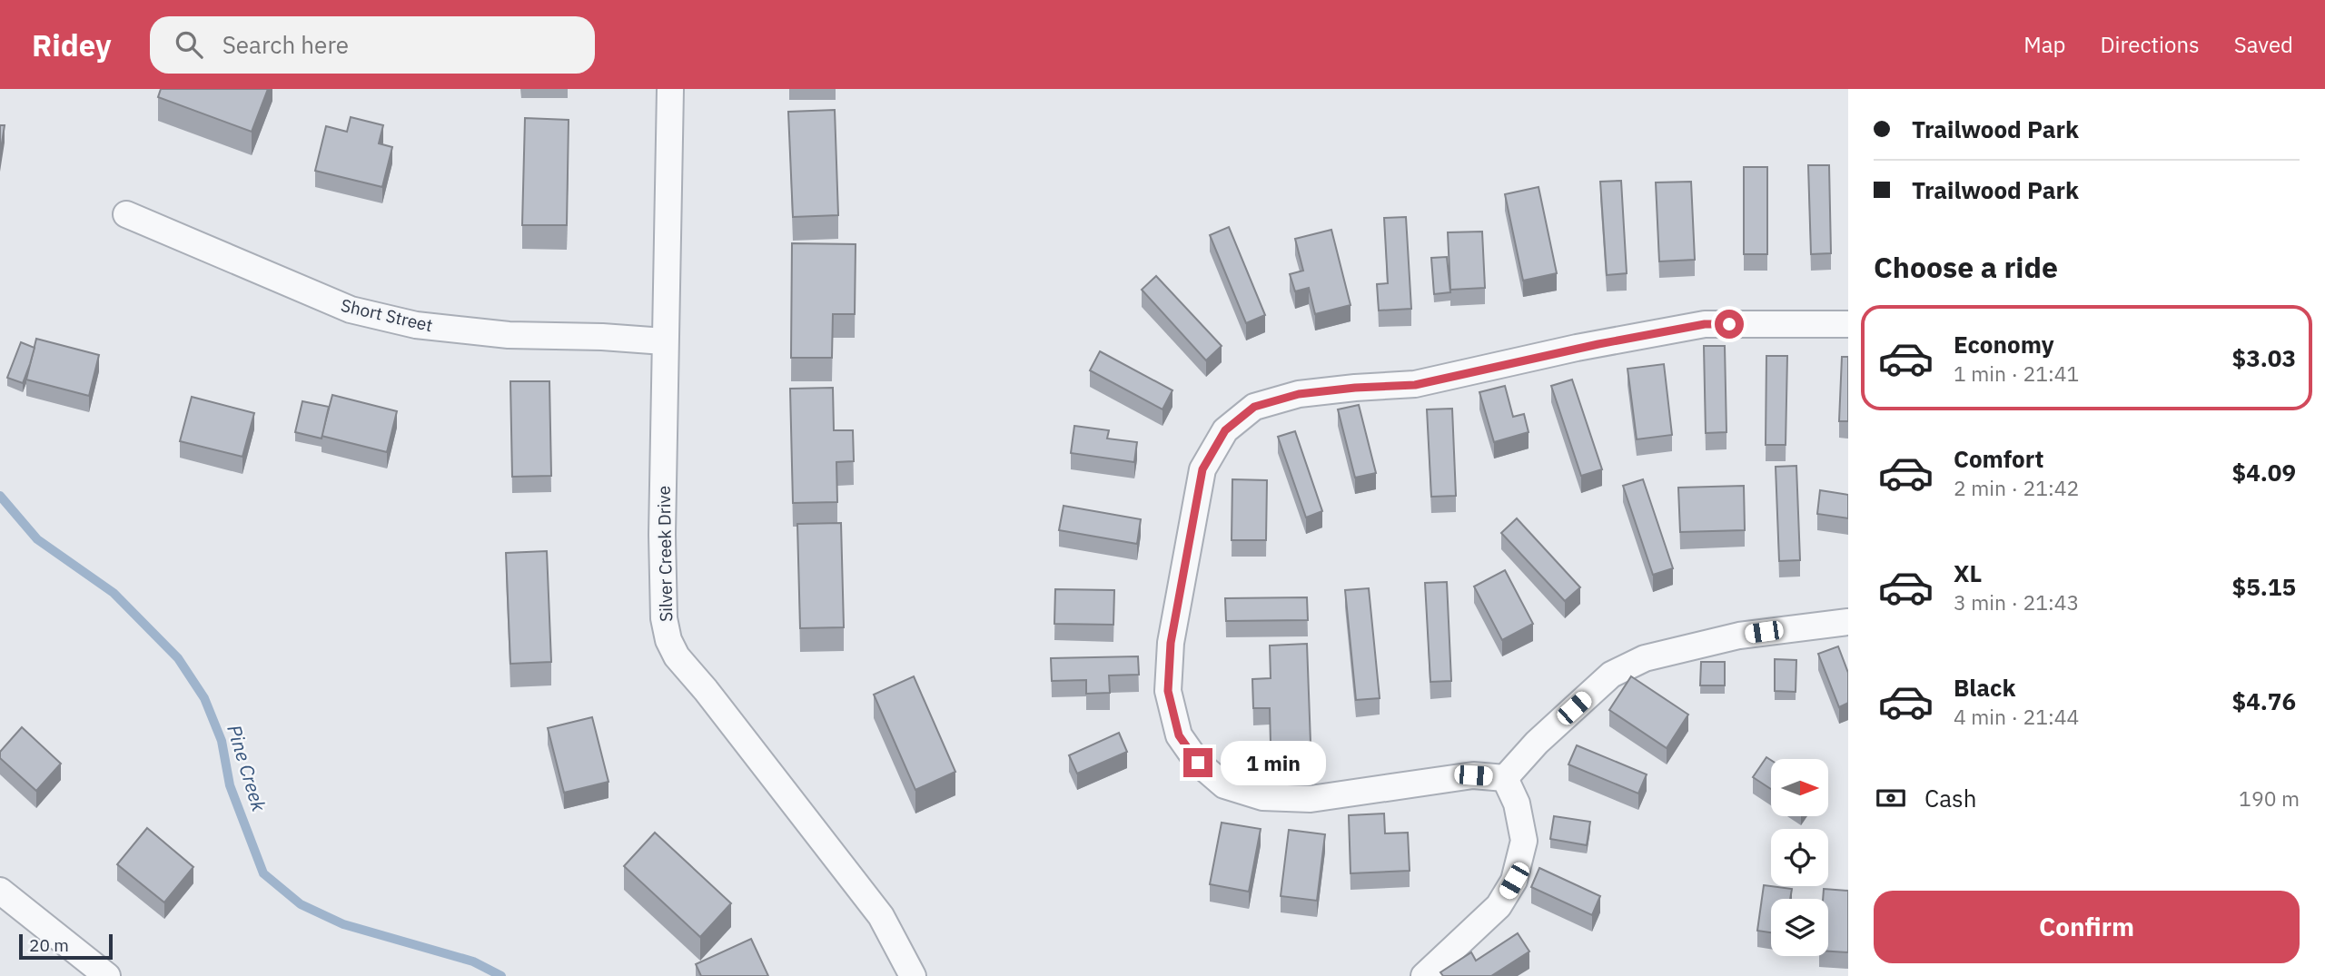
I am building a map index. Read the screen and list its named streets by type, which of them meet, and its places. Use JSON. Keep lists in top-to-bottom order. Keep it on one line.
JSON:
{"streets":{"street":["Short Street","Silver Creek Drive"]},"crossings":[["Short Street","Silver Creek Drive"]],"water":["Pine Creek"],"scale_bar":"20 m","north":"right","page":{"header":"Ridey","search":"Search here","nav":["Map","Directions","Saved"],"banner":["Trailwood Park","Trailwood Park"],"heading":"Choose a ride","list":[{"name":"Economy","note":"1 min · 21:41","value":"$3.03"},{"name":"Comfort","note":"2 min · 21:42","value":"$4.09"},{"name":"XL","note":"3 min · 21:43","value":"$5.15"},{"name":"Black","note":"4 min · 21:44","value":"$4.76"}],"bubble":"1 min","pay":["Cash","190 m"],"buttons":"Confirm","scale":"20 m"}}
